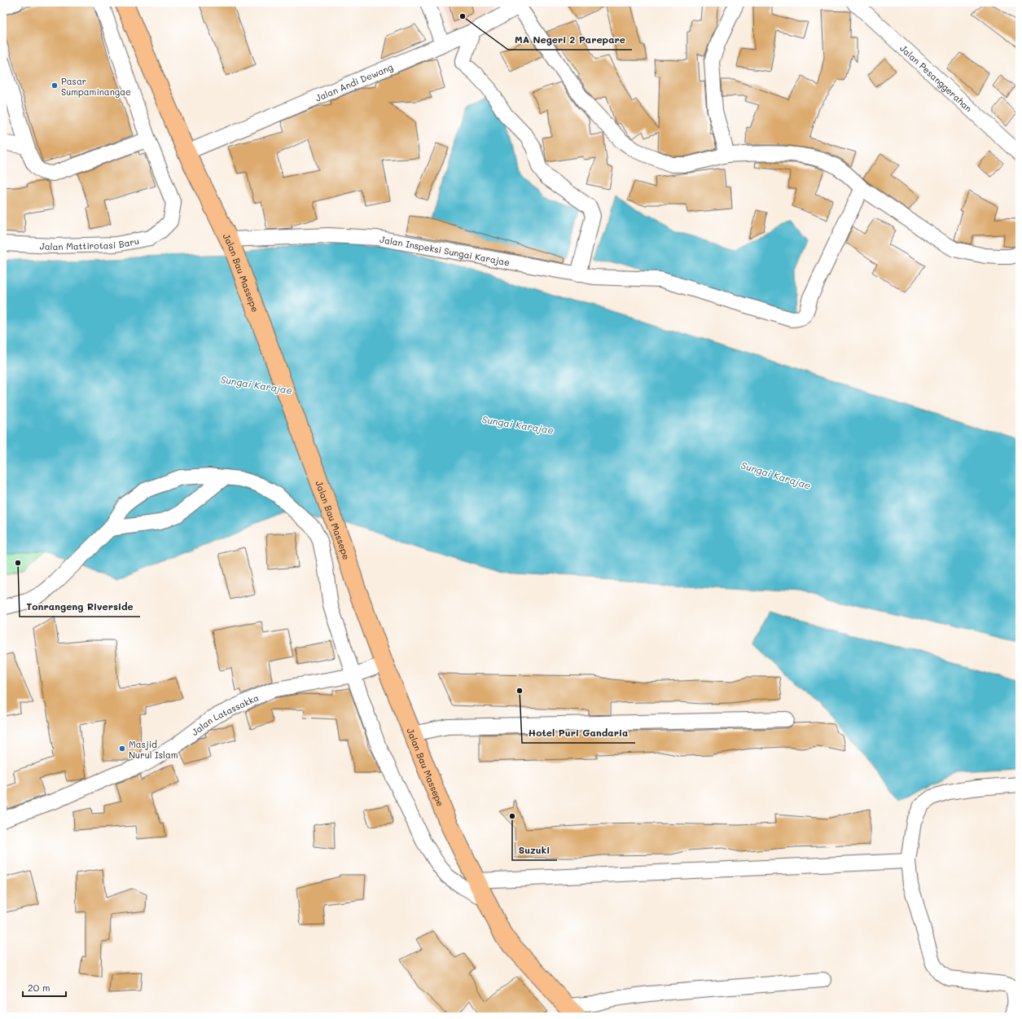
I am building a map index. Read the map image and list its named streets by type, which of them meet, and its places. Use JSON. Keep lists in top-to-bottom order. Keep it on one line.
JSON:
{"streets":{"highway":["Jalan Bau Massepe"],"street":["Jalan Pesanggerahan","Jalan Andi Dewang","Jalan Mattirotasi Baru","Jalan Inspeksi Sungai Karajae","Jalan Latassakka"]},"crossings":[["Jalan Andi Dewang","Jalan Bau Massepe"],["Jalan Inspeksi Sungai Karajae","Jalan Bau Massepe"],["Jalan Bau Massepe","Jalan Latassakka"]],"water":["Sungai Karajae"],"places":["MA Negeri 2 Parepare","Pasar Sumpaminangae","Tonrangeng Riverside","Hotel Puri Gandaria","Masjid Nurul Islam","Suzuki"],"scale_bar":"20 m"}
